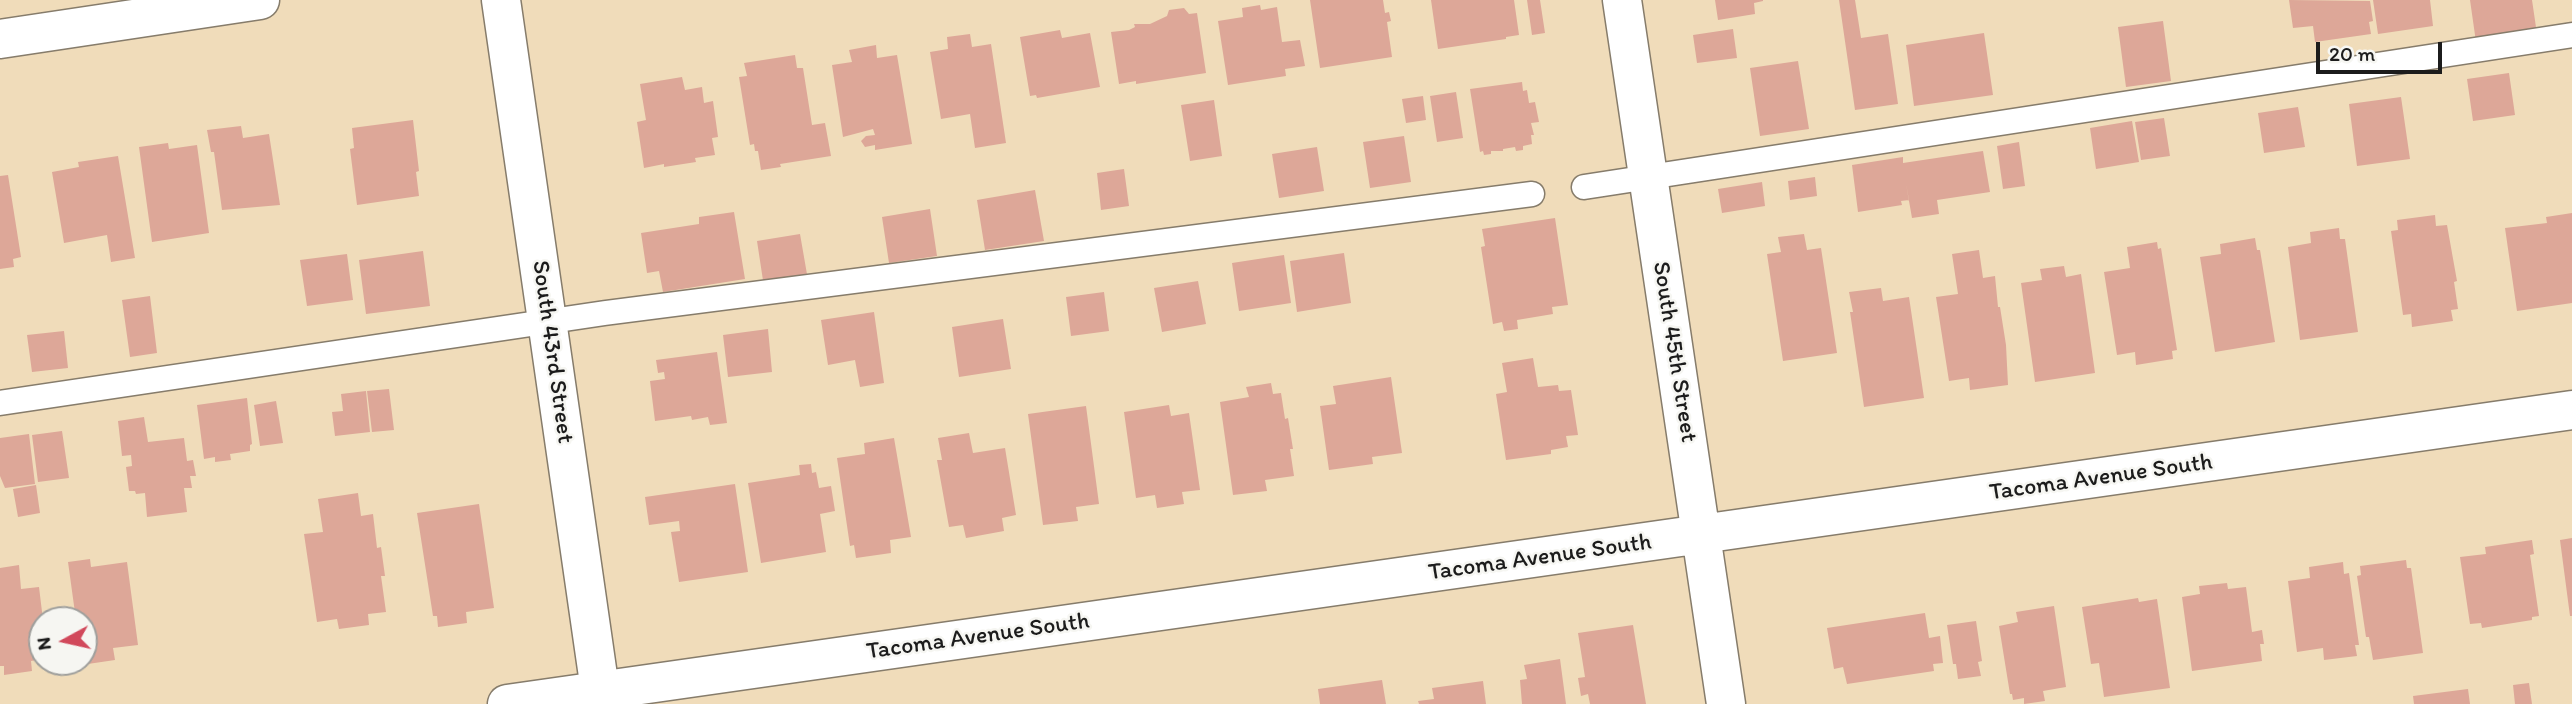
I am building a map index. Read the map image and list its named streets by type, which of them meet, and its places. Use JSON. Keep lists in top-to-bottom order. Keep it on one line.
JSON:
{"streets":{"street":["South 43rd Street","South 45th Street","Tacoma Avenue South"]},"crossings":[["South 43rd Street","Tacoma Avenue South"],["South 45th Street","Tacoma Avenue South"]],"scale_bar":"20 m","north":"left"}
